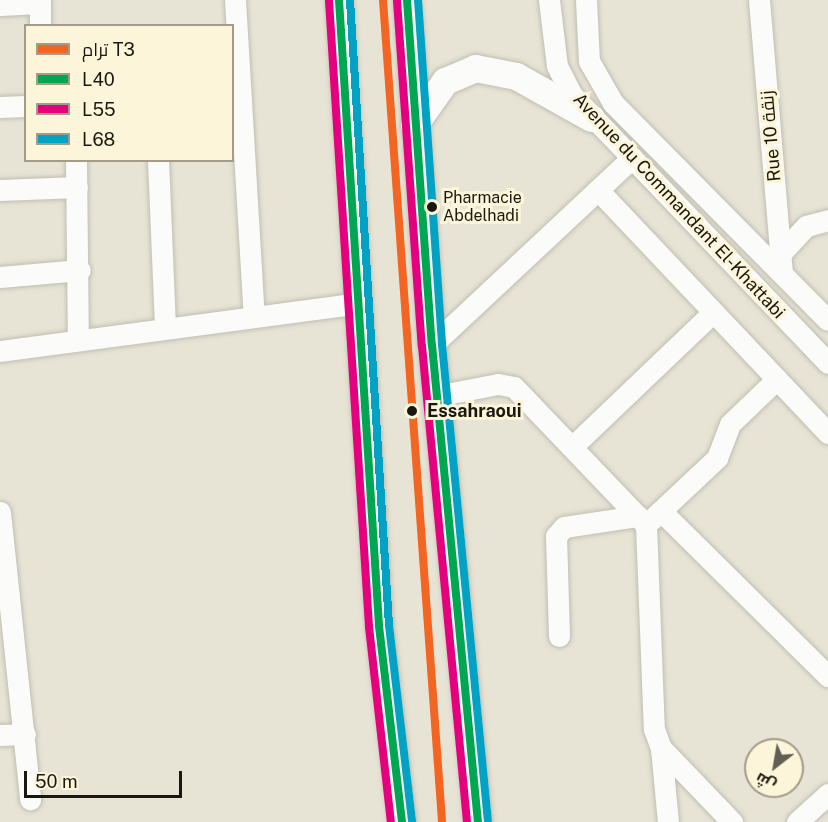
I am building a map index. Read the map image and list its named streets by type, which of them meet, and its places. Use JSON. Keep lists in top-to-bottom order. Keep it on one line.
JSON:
{"streets":{"street":["Rue 10 زنقة","Avenue du Commandant El-Khattabi"]},"crossings":[["Rue 10 زنقة","Avenue du Commandant El-Khattabi"]],"places":["Pharmacie Abdelhadi","Essahraoui"],"lines":["tram line T3","transit line L40","transit line L68","transit line L55"],"legend":["ترام T3","L40","L55","L68"],"scale_bar":"50 m","north":"bottom left"}
